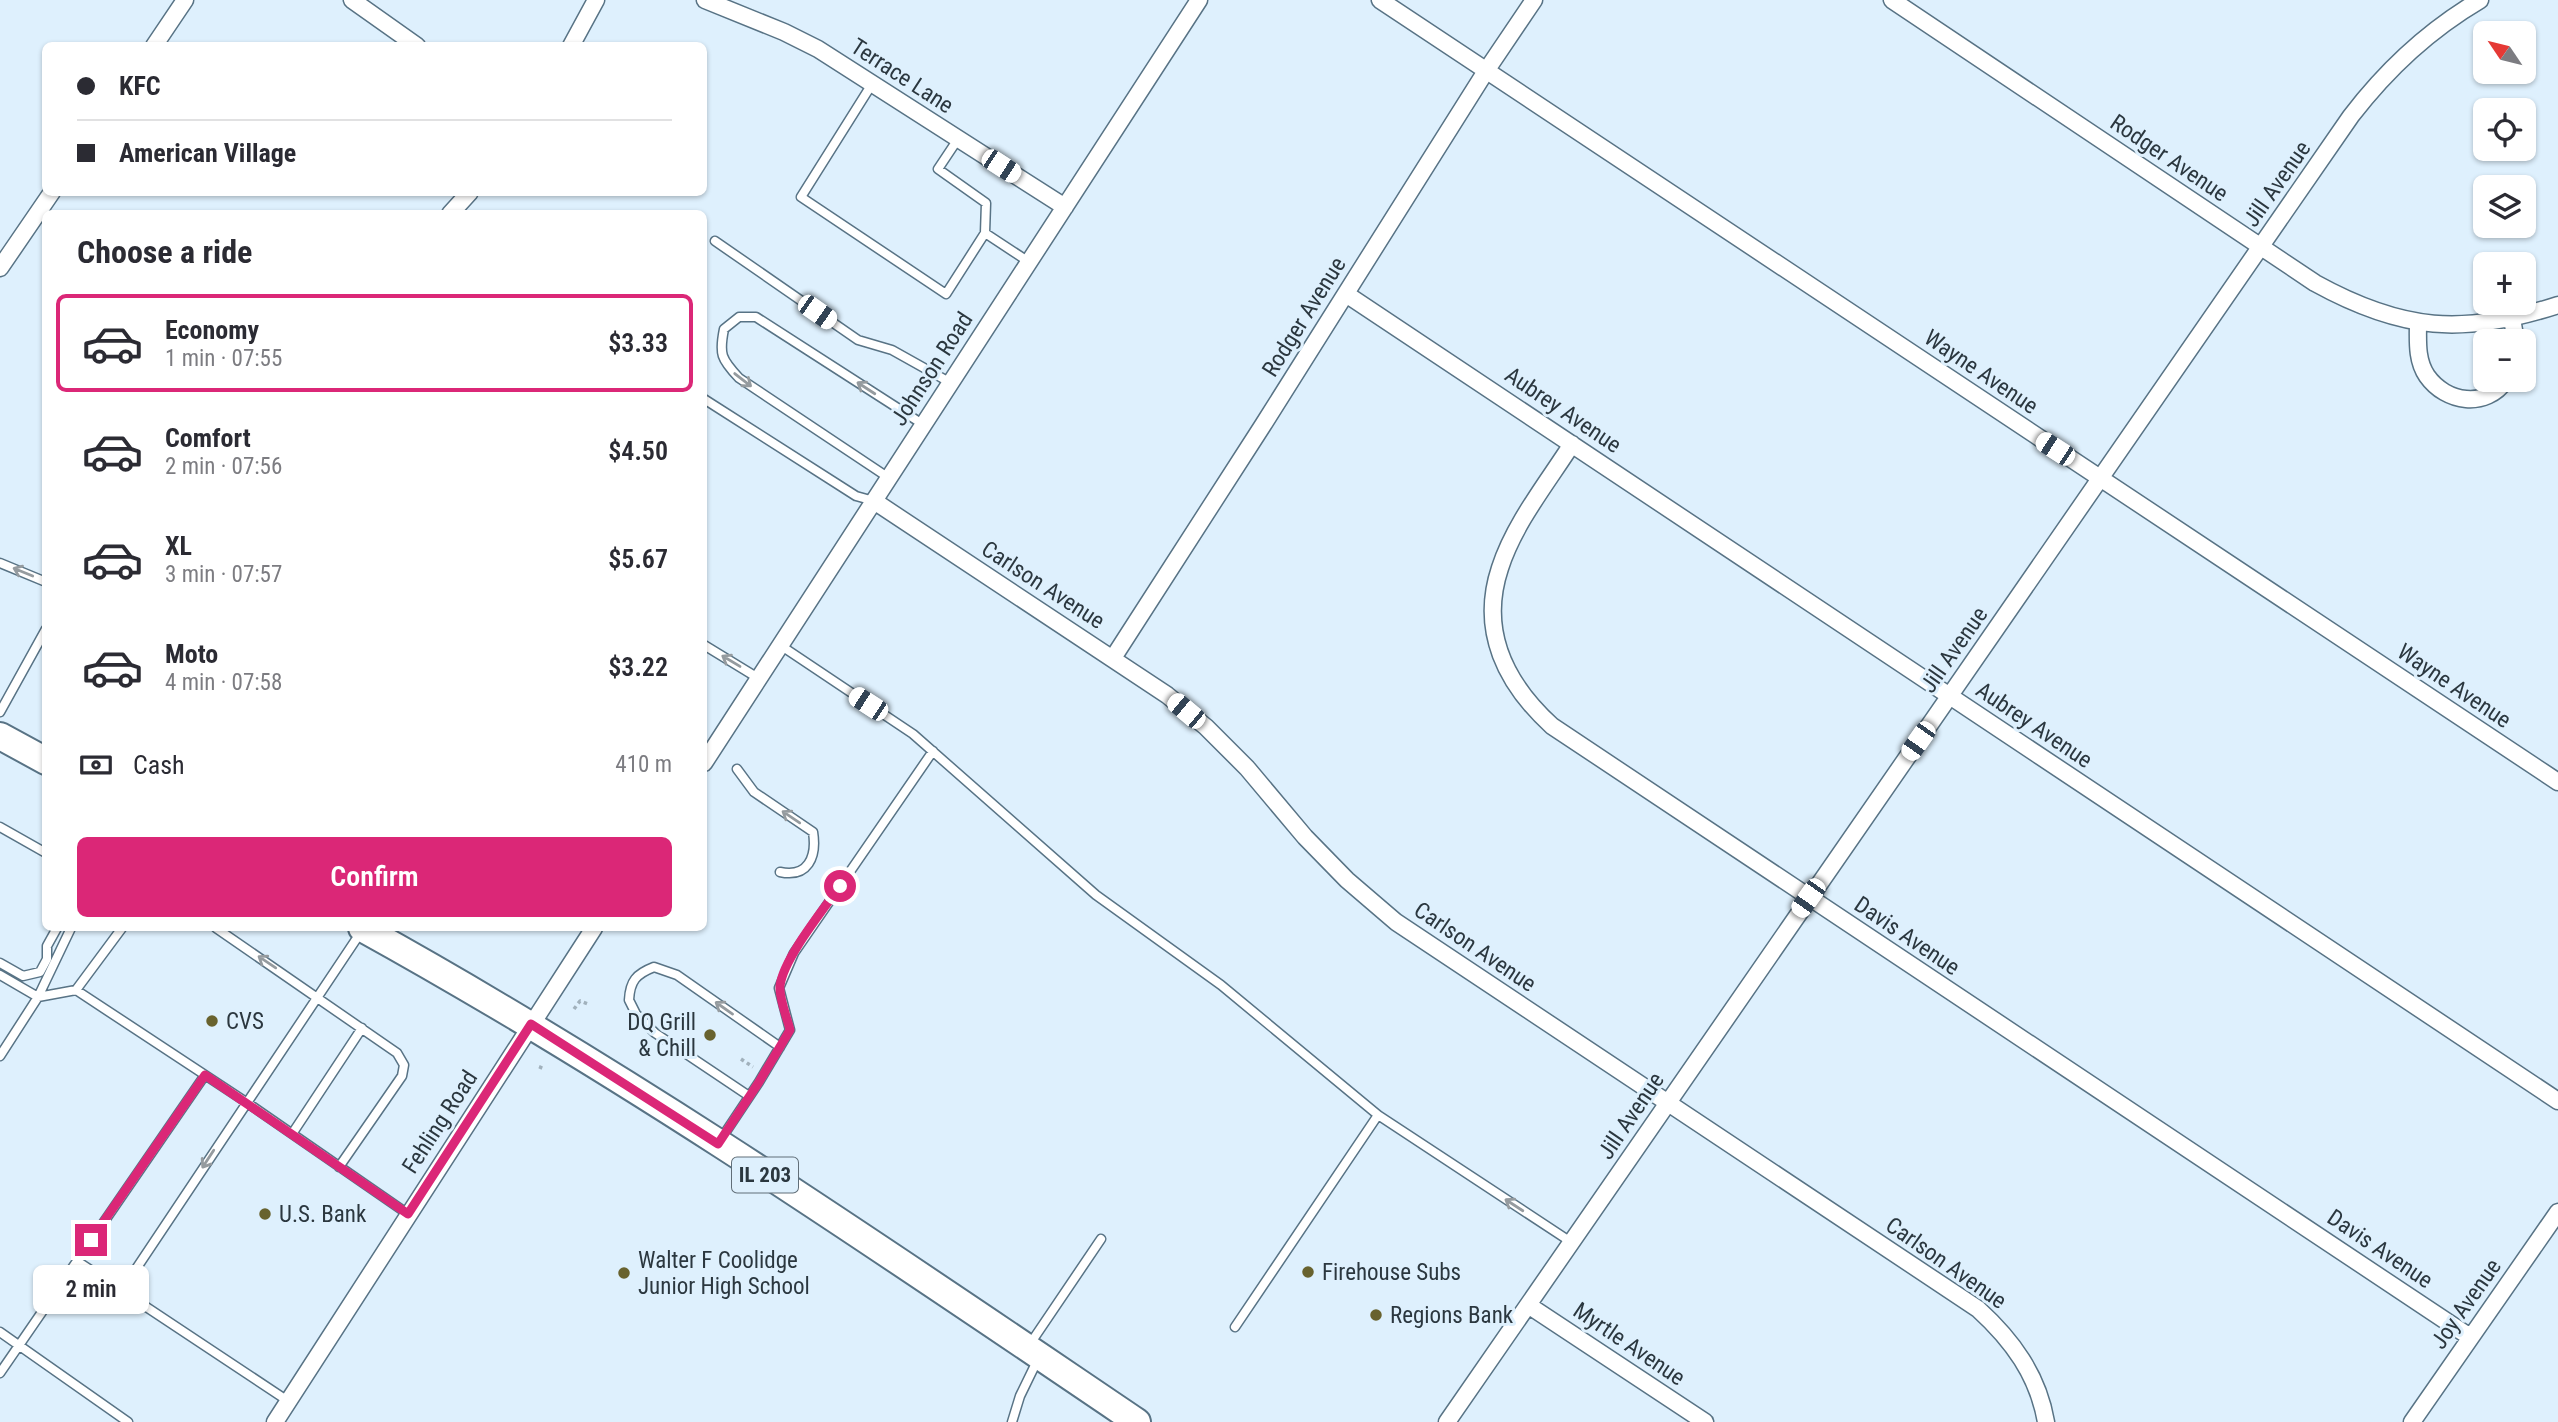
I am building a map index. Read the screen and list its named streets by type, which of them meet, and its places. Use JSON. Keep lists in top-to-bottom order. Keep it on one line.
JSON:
{"streets":{"main road":["IL 203"],"street":["Terrace Lane","Rodger Avenue","Jill Avenue","Johnson Road","Wayne Avenue","Aubrey Avenue","Carlson Avenue","Davis Avenue","Fehling Road","Joy Avenue","Myrtle Avenue"]},"crossings":[["Terrace Lane","Johnson Road"],["Rodger Avenue","Jill Avenue"],["Rodger Avenue","Wayne Avenue"],["Rodger Avenue","Aubrey Avenue"],["Rodger Avenue","Carlson Avenue"],["Jill Avenue","Wayne Avenue"],["Jill Avenue","Aubrey Avenue"],["Jill Avenue","Carlson Avenue"],["Jill Avenue","Davis Avenue"],["Jill Avenue","Myrtle Avenue"],["Johnson Road","Carlson Avenue"],["Aubrey Avenue","Davis Avenue"],["Davis Avenue","Joy Avenue"],["Fehling Road","IL 203"]],"places":["CVS","DQ Grill & Chill","U.S. Bank","Firehouse Subs","Walter F Coolidge Junior High School","Regions Bank"],"north":"top left","page":{"map_buttons":["+","−"],"banner":["KFC","American Village"],"heading":"Choose a ride","list":[{"name":"Economy","note":"1 min · 07:55","value":"$3.33"},{"name":"Comfort","note":"2 min · 07:56","value":"$4.50"},{"name":"XL","note":"3 min · 07:57","value":"$5.67"},{"name":"Moto","note":"4 min · 07:58","value":"$3.22"}],"pay":["Cash","410 m"],"buttons":"Confirm","bubble":"2 min"}}
